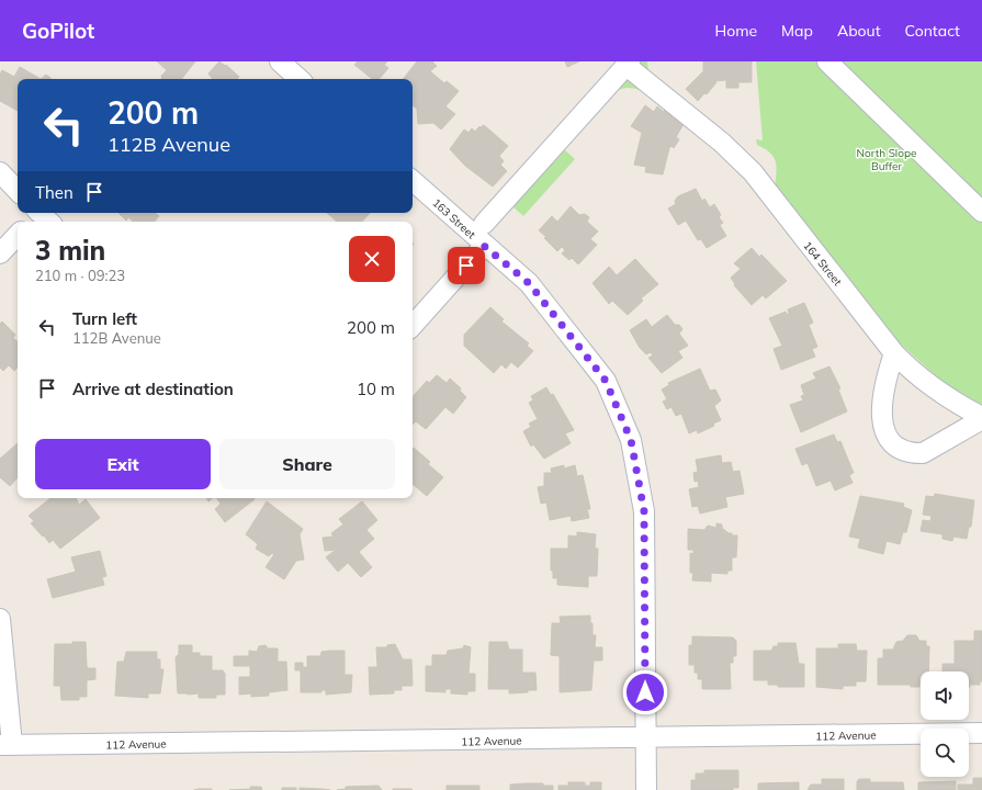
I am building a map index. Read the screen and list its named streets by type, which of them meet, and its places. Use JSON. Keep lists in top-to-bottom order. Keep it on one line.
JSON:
{"streets":{"street":["163 Street","164 Street","112 Avenue"]},"crossings":[["163 Street","112 Avenue"]],"parks":["North Slope Buffer"],"page":{"header":"GoPilot","nav":["Home","Map","About","Contact"],"turn":["200 m","112B Avenue"],"then":"Then","heading":["3 min","210 m · 09:23"],"list":[{"name":"Turn left","note":"112B Avenue","value":"200 m"},{"name":"Arrive at destination","value":"10 m"}],"buttons":["Exit","Share"]}}
